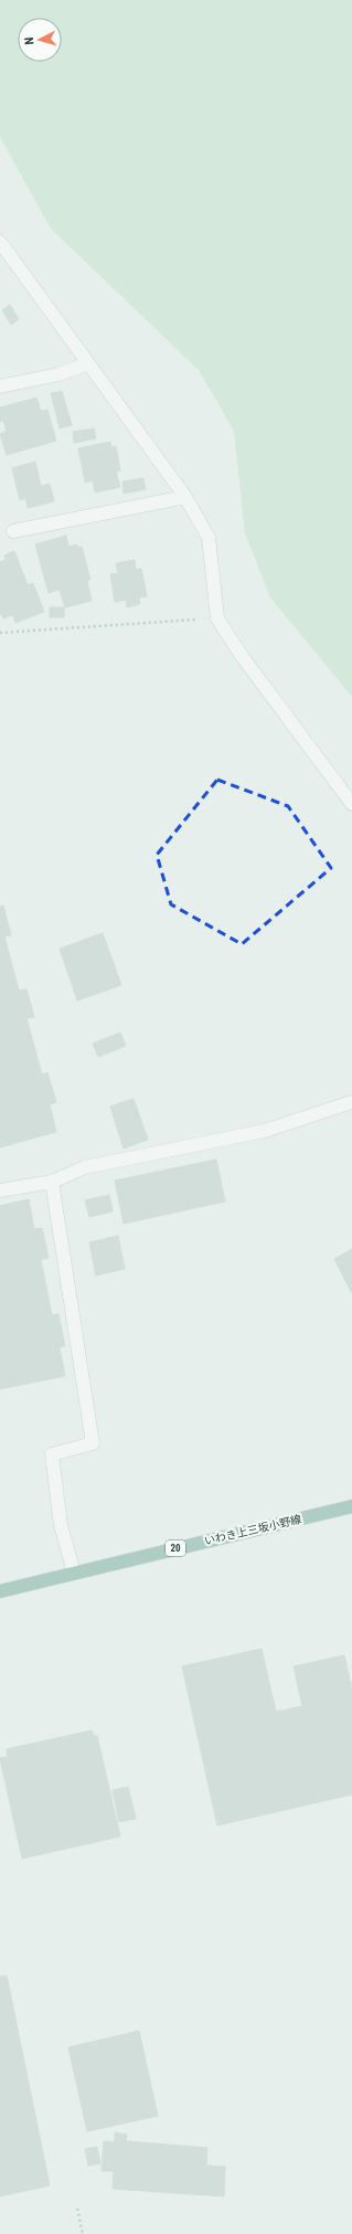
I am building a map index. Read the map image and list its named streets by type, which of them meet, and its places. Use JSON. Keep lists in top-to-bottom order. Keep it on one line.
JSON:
{"streets":{"main road":["いわき上三坂小野線","20"]},"north":"left"}
